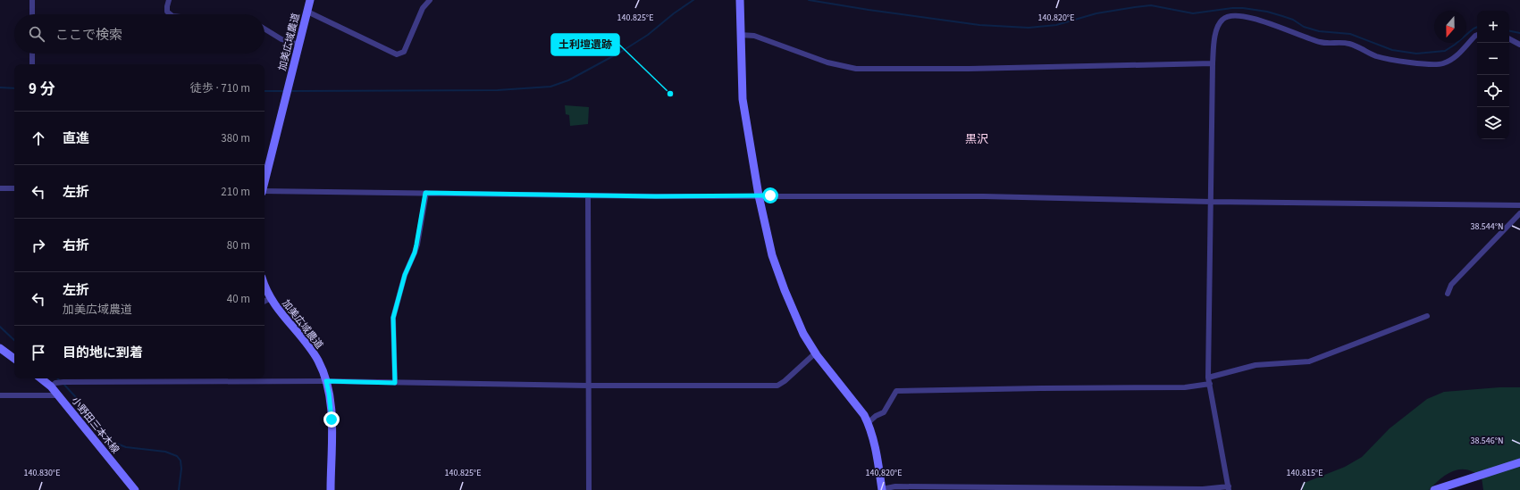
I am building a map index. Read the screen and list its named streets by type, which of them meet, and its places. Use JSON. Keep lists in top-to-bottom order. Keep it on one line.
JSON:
{"streets":{"street":["加美広域農道","小野田三本木線"]},"districts":["黒沢"],"places":["土利壇遺跡"],"north":"bottom","page":{"map_buttons":["+","−"],"search":"ここで検索","heading":["9 分","徒歩 · 710 m"],"list":[["直進","380 m"],["左折","210 m"],["右折","80 m"],["左折","加美広域農道","40 m"],"目的地に到着"]},"coordinates":["140.825°E","140.820°E","38.544°N","38.546°N","140.830°E","140.815°E"]}
